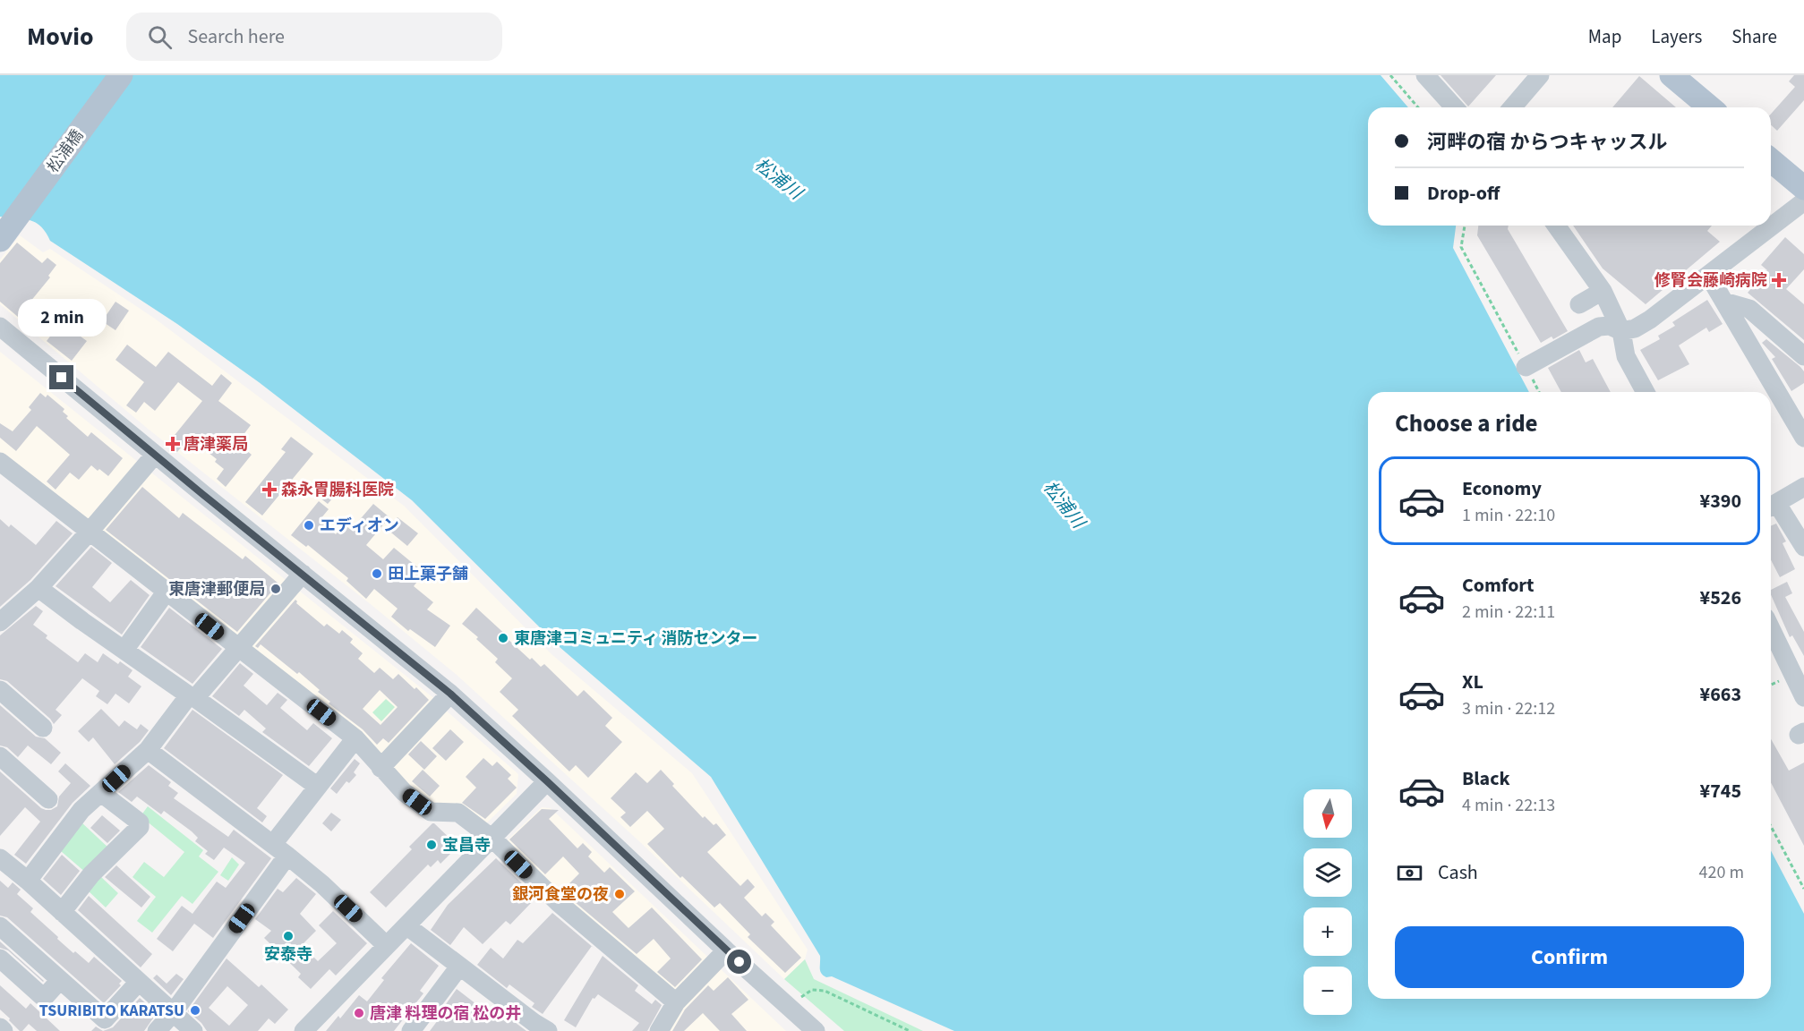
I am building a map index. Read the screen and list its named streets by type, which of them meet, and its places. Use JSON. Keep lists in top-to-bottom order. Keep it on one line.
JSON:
{"streets":{"main road":["松浦橋"]},"water":["松浦川"],"places":{"health":["修腎会藤崎病院","唐津薬局","森永胃腸科医院"],"other":["エディオン","田上菓子舗","東唐津郵便局","東唐津コミュニティ 消防センター","宝昌寺","銀河食堂の夜","安泰寺","TSURIBITO KARATSU","唐津 料理の宿 松の井"]},"north":"bottom","page":{"header":"Movio","search":"Search here","nav":["Map","Layers","Share"],"banner":["河畔の宿 からつキャッスル","Drop-off"],"bubble":"2 min","heading":"Choose a ride","list":[{"name":"Economy","note":"1 min · 22:10","value":"¥390"},{"name":"Comfort","note":"2 min · 22:11","value":"¥526"},{"name":"XL","note":"3 min · 22:12","value":"¥663"},{"name":"Black","note":"4 min · 22:13","value":"¥745"}],"map_buttons":["+","−"],"pay":["Cash","420 m"],"buttons":"Confirm"}}
